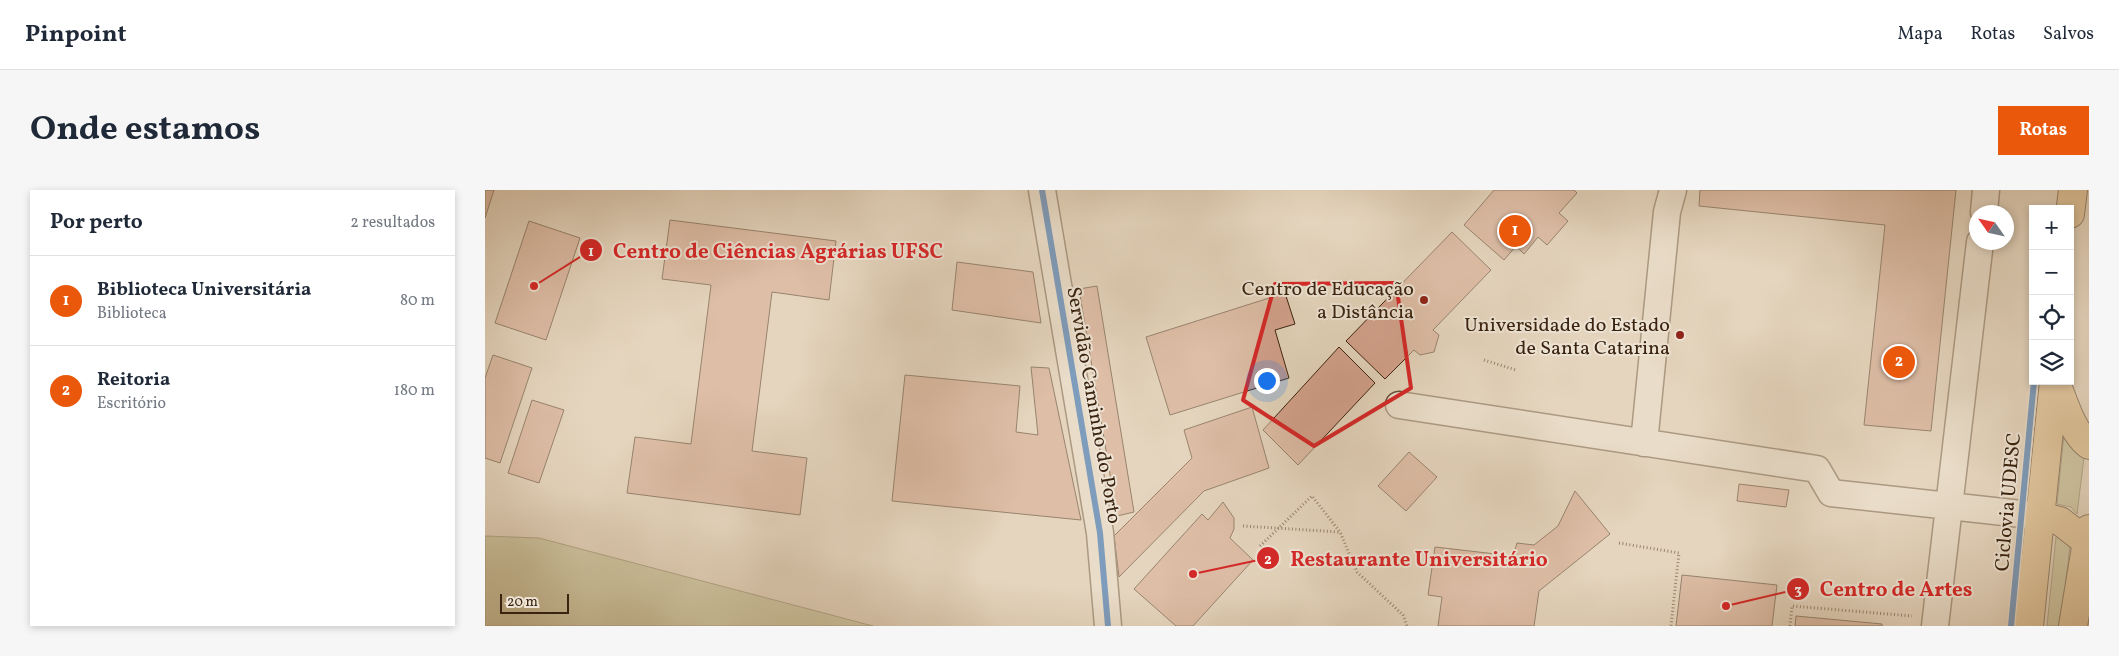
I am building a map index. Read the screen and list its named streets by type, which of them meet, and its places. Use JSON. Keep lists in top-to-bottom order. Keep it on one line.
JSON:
{"streets":{"street":["Servidão Caminho do Porto"],"cycle path":["Ciclovia UDESC"]},"places":["Centro de Ciências Agrárias UFSC","Centro de Educação a Distância","Universidade do Estado de Santa Catarina","Restaurante Universitário","Centro de Artes"],"scale_bar":"20 m","north":"top left","page":{"header":"Pinpoint","nav":["Mapa","Rotas","Salvos"],"title":"Onde estamos","buttons":"Rotas","heading":["Por perto","2 resultados"],"map_buttons":["+","−"],"pins":["1","2"],"list":[{"mark":"1","name":"Biblioteca Universitária","note":"Biblioteca","value":"80 m"},{"mark":"2","name":"Reitoria","note":"Escritório","value":"180 m"}],"scale":"20 m"}}
